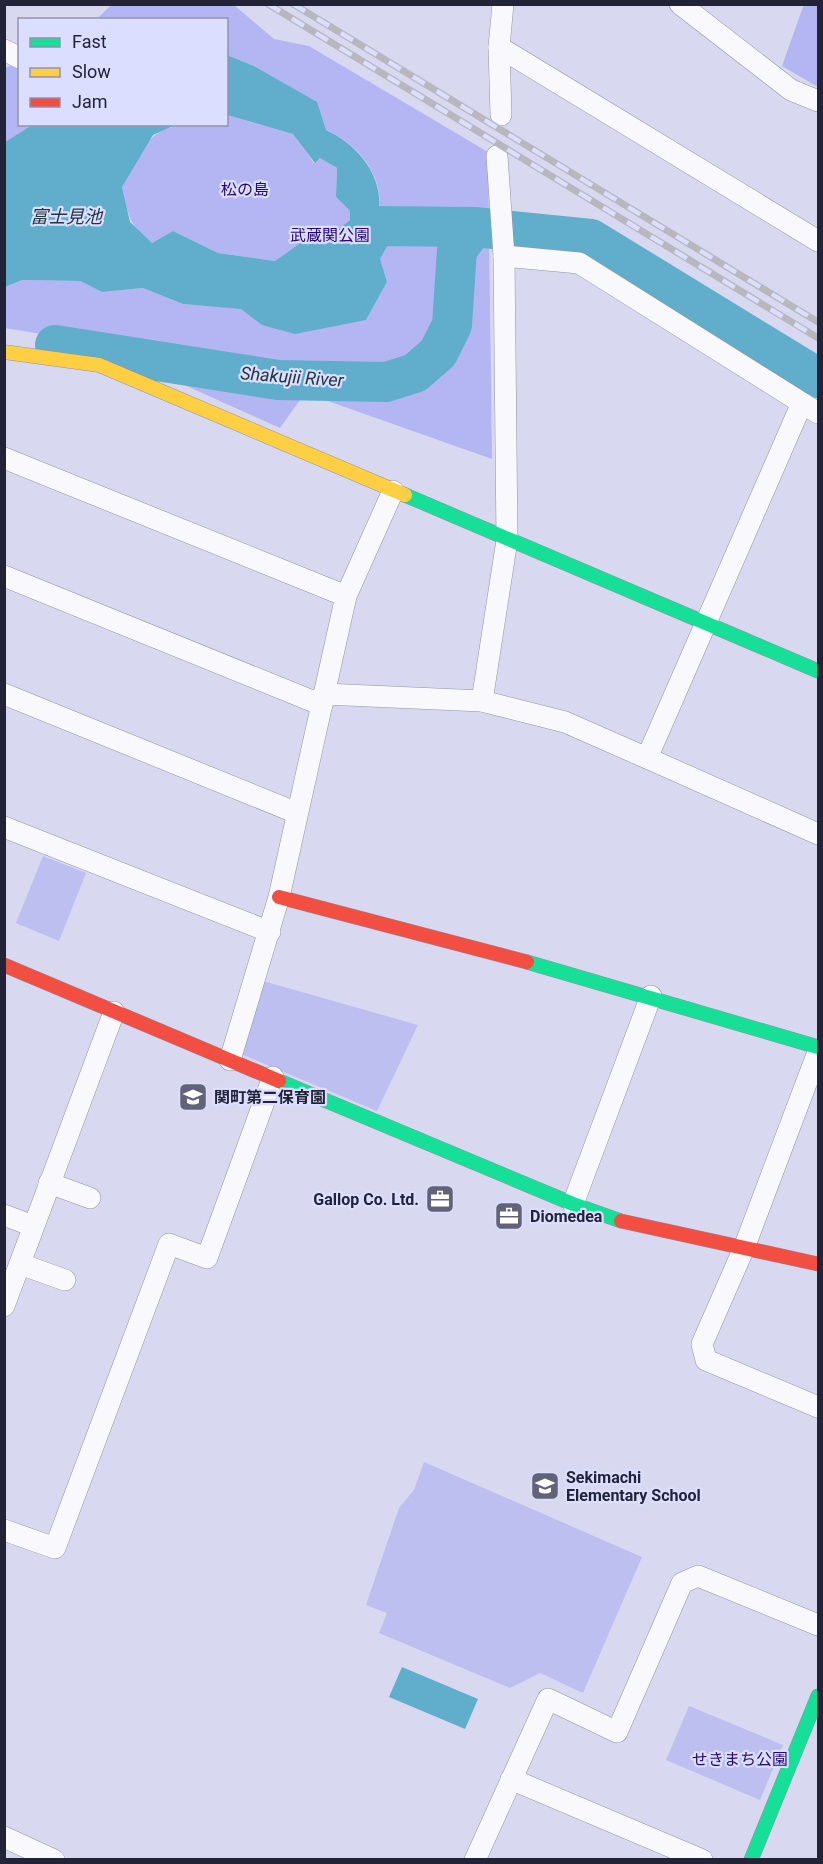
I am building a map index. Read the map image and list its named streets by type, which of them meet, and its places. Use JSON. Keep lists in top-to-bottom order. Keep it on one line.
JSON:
{"water":["富士見池","Shakujii River"],"parks":["松の島","武蔵関公園","せきまち公園"],"places":{"school or university":["関町第二保育園","Sekimachi Elementary School"],"office":["Gallop Co. Ltd.","Diomedea"]},"legend":["Fast","Slow","Jam"]}
